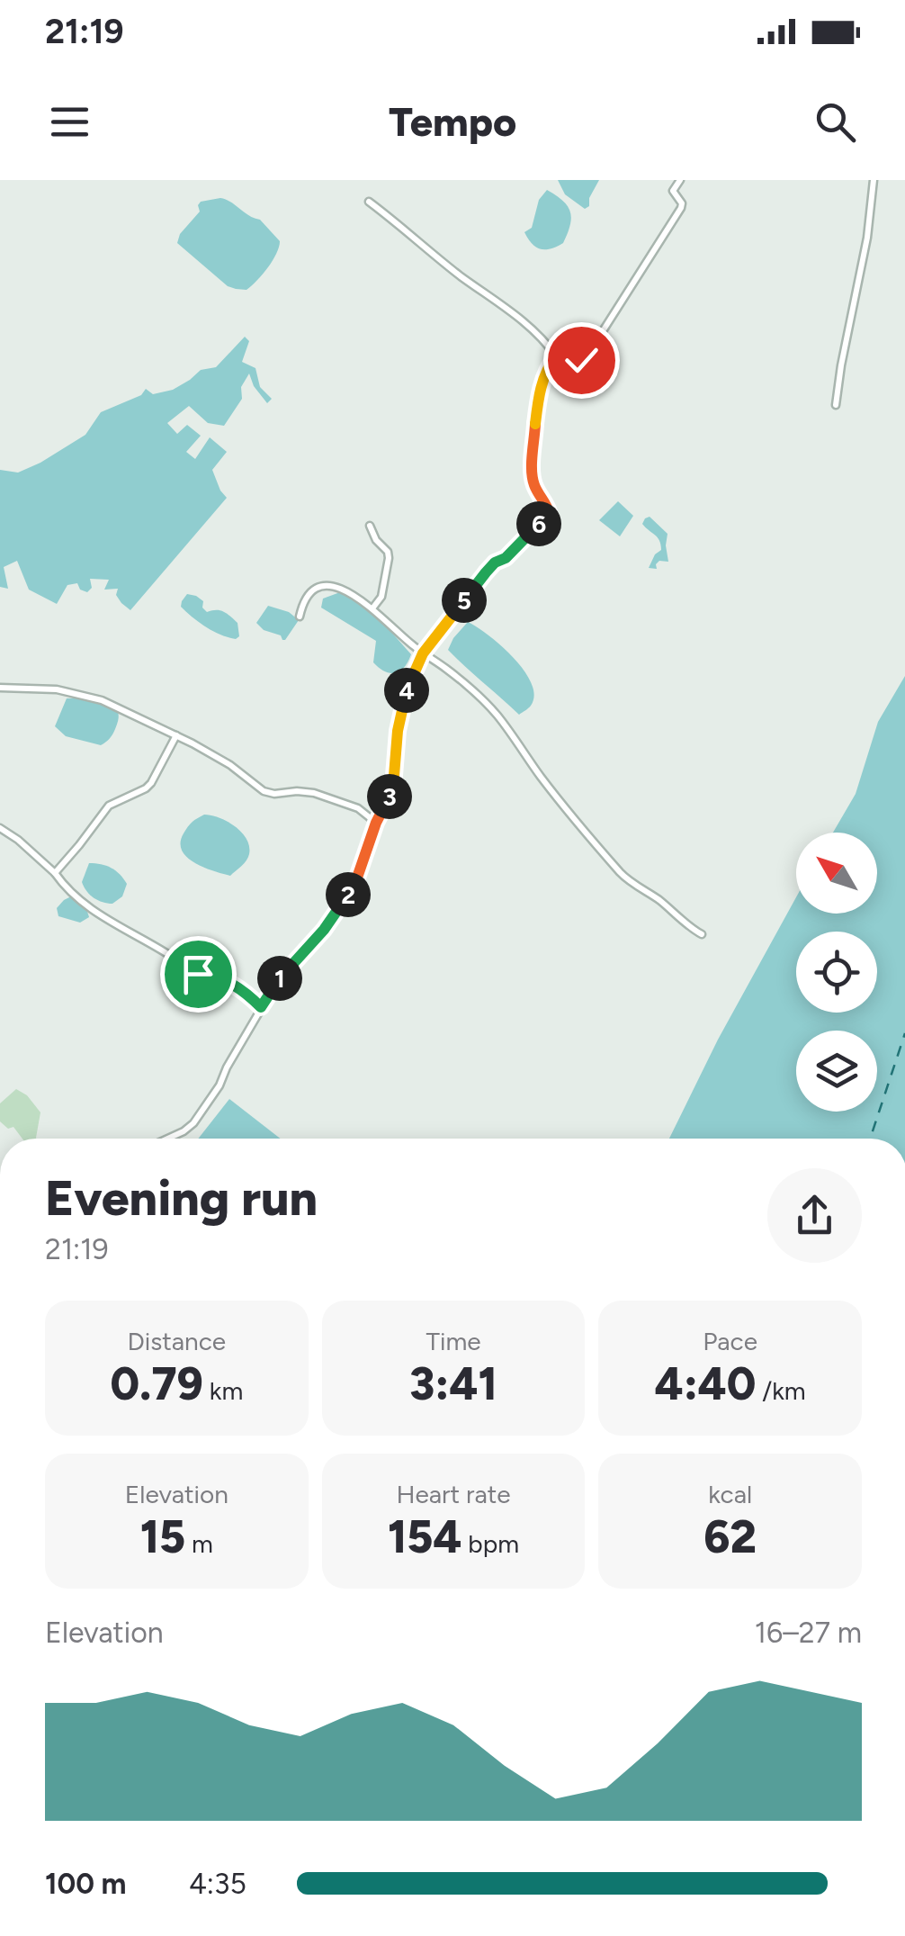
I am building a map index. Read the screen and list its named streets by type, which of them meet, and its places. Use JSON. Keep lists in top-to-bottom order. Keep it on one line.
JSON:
{"north":"top left","page":{"status":"21:19","header":"Tempo","pins":["6","5","4","3","2","1"],"heading":["Evening run","21:19"],"stats":[["Distance","0.79 km"],["Time","3:41"],["Pace","4:40 /km"],["Elevation","15 m"],["Heart rate","154 bpm"],["kcal","62"]],"chart":["Elevation","16–27 m"],"list":[{"name":"100 m","note":"4:35"}]}}
